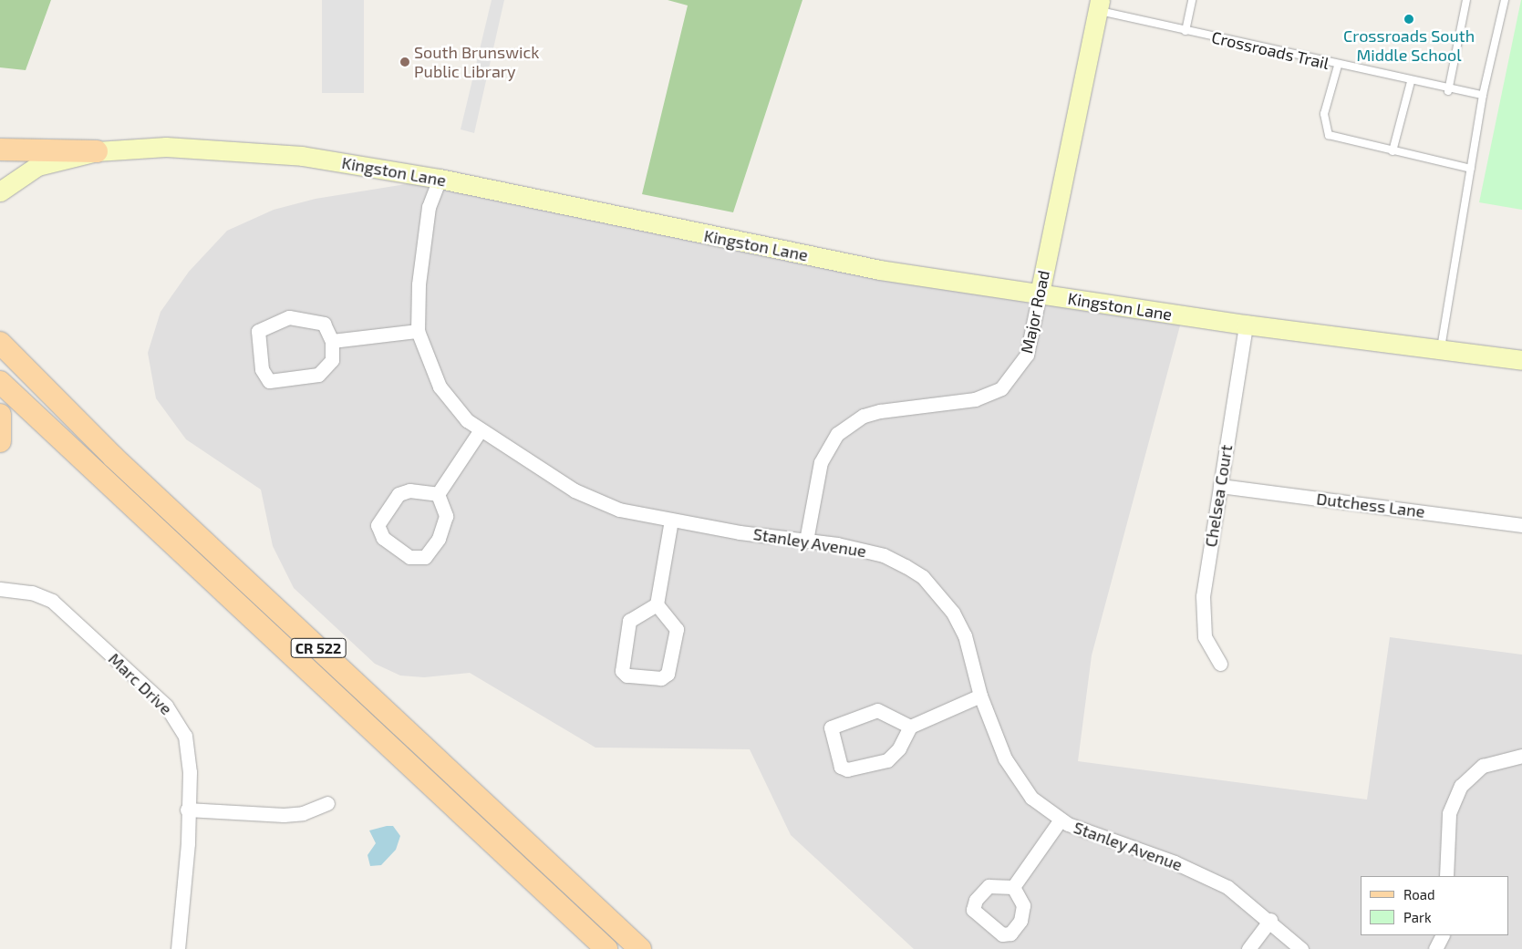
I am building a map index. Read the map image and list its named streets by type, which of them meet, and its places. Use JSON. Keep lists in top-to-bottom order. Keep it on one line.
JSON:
{"streets":{"main road":["CR 522"],"street":["Kingston Lane","Major Road","Chelsea Court","Dutchess Lane","Stanley Avenue","Marc Drive"],"lane":["Crossroads Trail"]},"crossings":[["Crossroads Trail","Major Road"],["Kingston Lane","Major Road"],["Kingston Lane","Chelsea Court"],["Kingston Lane","Stanley Avenue"],["Major Road","Stanley Avenue"],["Chelsea Court","Dutchess Lane"]],"places":["Crossroads South Middle School","South Brunswick Public Library"],"legend":["Road","Park"]}
